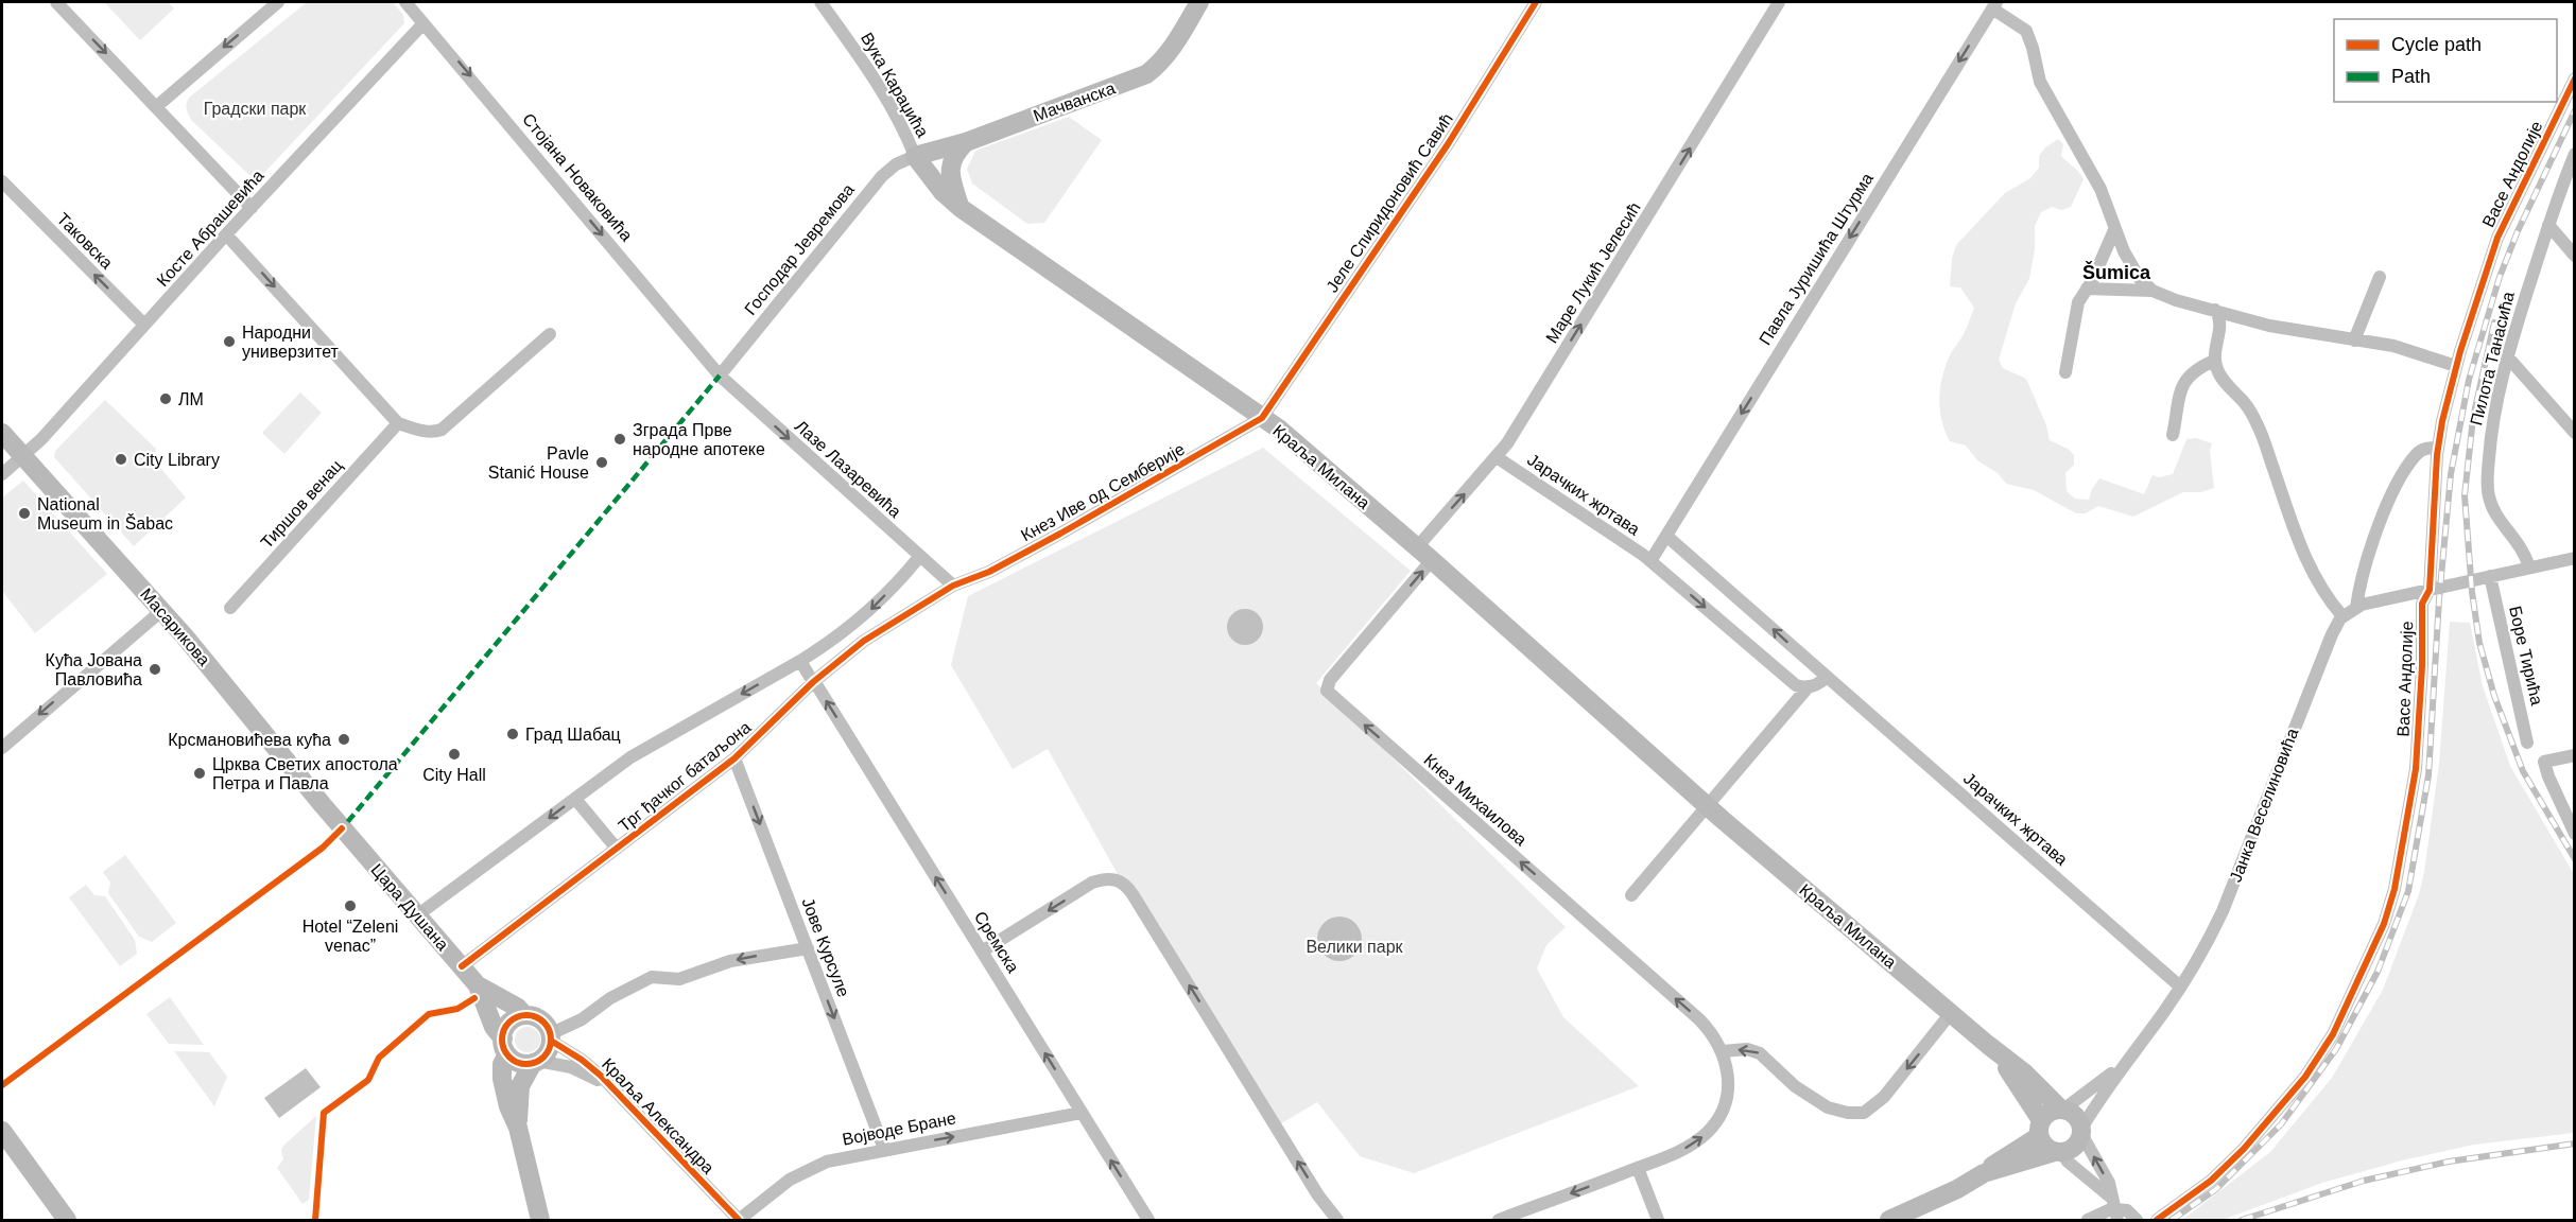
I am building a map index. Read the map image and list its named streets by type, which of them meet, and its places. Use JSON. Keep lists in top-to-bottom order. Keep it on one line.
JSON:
{"streets":{"main road":["Мачванска","Краља Милана","Масарикова","Цара Душана"],"street":["Вука Караџића","Васе Андолије","Стојана Новаковића","Јеле Спиридоновић Савић","Косте Абрашевића","Таковска","Господар Јевремова","Павла Јуришића Штурма","Маре Лукић Јелесић","Пилота Танасића","Лазе Лазаревића","Кнез Иве од Семберије","Јарачких жртава","Тиршов венац","Боре Тирића","Трг ђачког батаљона","Кнез Михаилова","Јанка Веселиновића","Сремска","Јове Курсуле","Краља Александра","Војводе Бране"]},"crossings":[["Вука Караџића","Мачванска"],["Вука Караџића","Господар Јевремова"],["Вука Караџића","Краља Милана"],["Мачванска","Господар Јевремова"],["Мачванска","Краља Милана"],["Стојана Новаковића","Косте Абрашевића"],["Стојана Новаковића","Господар Јевремова"],["Стојана Новаковића","Лазе Лазаревића"],["Јеле Спиридоновић Савић","Краља Милана"],["Јеле Спиридоновић Савић","Кнез Иве од Семберије"],["Косте Абрашевића","Таковска"],["Косте Абрашевића","Масарикова"],["Господар Јевремова","Краља Милана"],["Господар Јевремова","Лазе Лазаревића"],["Павла Јуришића Штурма","Јарачких жртава"],["Маре Лукић Јелесић","Краља Милана"],["Маре Лукић Јелесић","Јарачких жртава"],["Краља Милана","Кнез Иве од Семберије"],["Краља Милана","Кнез Михаилова"],["Краља Милана","Јанка Веселиновића"],["Лазе Лазаревића","Кнез Иве од Семберије"],["Лазе Лазаревића","Трг ђачког батаљона"],["Кнез Иве од Семберије","Трг ђачког батаљона"],["Јарачких жртава","Јанка Веселиновића"],["Масарикова","Цара Душана"],["Трг ђачког батаљона","Цара Душана"],["Трг ђачког батаљона","Сремска"],["Трг ђачког батаљона","Јове Курсуле"],["Цара Душана","Краља Александра"],["Сремска","Војводе Бране"],["Јове Курсуле","Војводе Бране"],["Краља Александра","Војводе Бране"]],"one_way":["Стојана Новаковића","Таковска","Павла Јуришића Штурма","Маре Лукић Јелесић","Лазе Лазаревића","Сремска","Јове Курсуле","Војводе Бране"],"districts":["Šumica"],"parks":["Градски парк","Велики парк"],"places":["Народни универзитет","ЛМ","Зграда Прве народне апотеке","City Library","Pavle Stanić House","National Museum in Šabac","Кућа Јована Павловића","Град Шабац","Крсмановићева кућа","City Hall","Црква Светих апостола Петра и Павла","Hotel “Zeleni venac”"],"legend":["Cycle path","Path"]}
